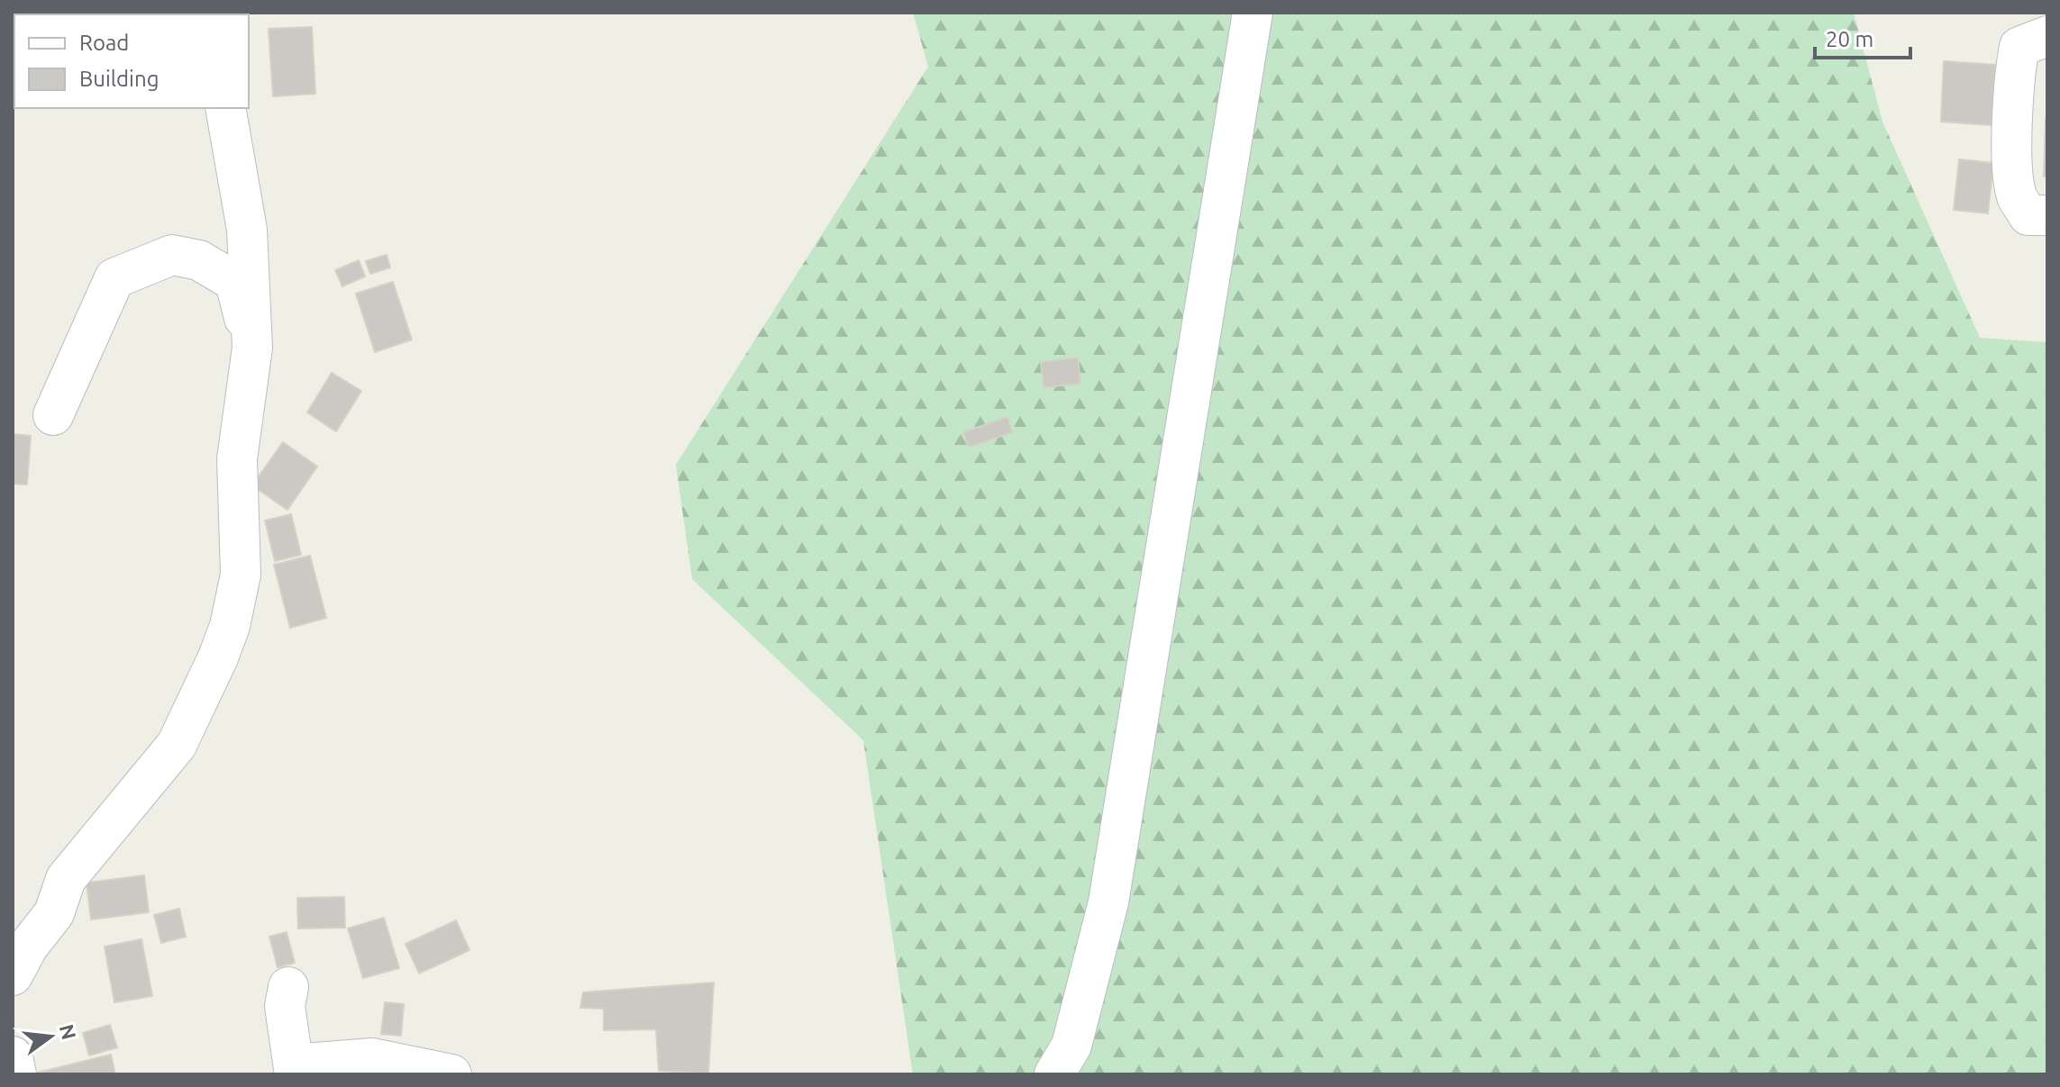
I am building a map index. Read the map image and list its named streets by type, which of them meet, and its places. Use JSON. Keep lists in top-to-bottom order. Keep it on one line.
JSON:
{"legend":["Road","Building"],"scale_bar":"20 m","north":"right"}
